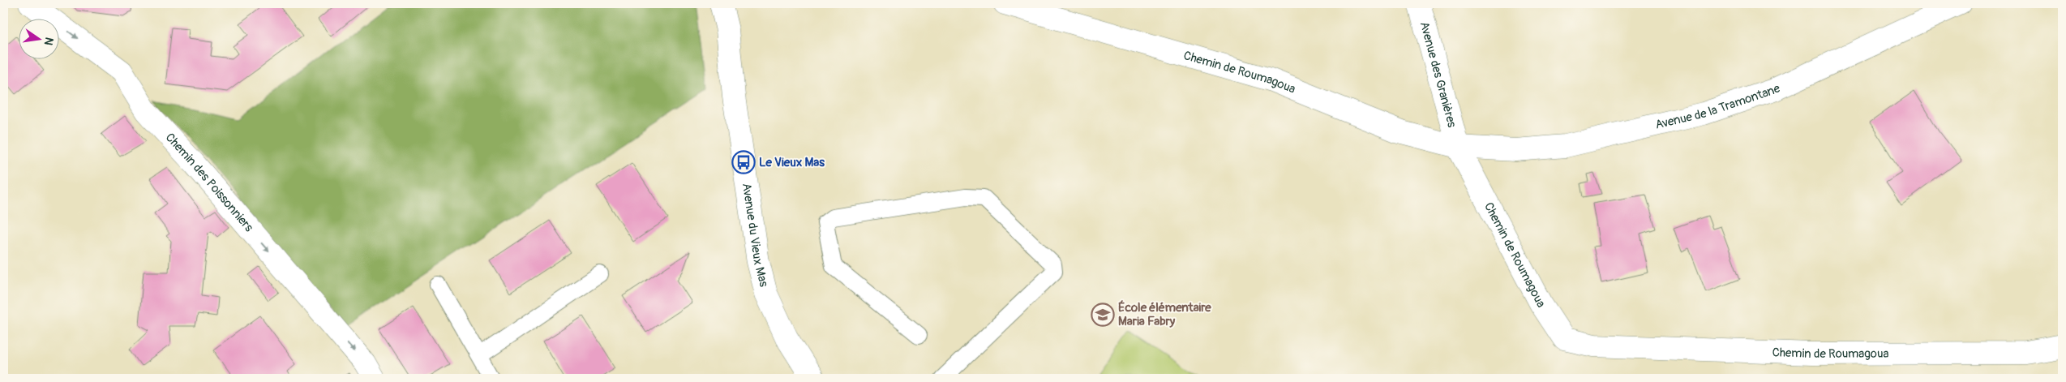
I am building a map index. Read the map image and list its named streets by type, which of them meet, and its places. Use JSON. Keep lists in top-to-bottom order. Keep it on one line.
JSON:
{"streets":{"street":["Chemin de Roumagoua","Avenue des Granières","Avenue de la Tramontane","Chemin des Poissonniers","Avenue du Vieux Mas"]},"crossings":[["Chemin de Roumagoua","Avenue des Granières"],["Chemin de Roumagoua","Avenue de la Tramontane"],["Avenue des Granières","Avenue de la Tramontane"]],"one_way":["Chemin des Poissonniers"],"places":{"bus stop":["Le Vieux Mas"],"school or university":["École élémentaire Maria Fabry"]},"north":"right"}
